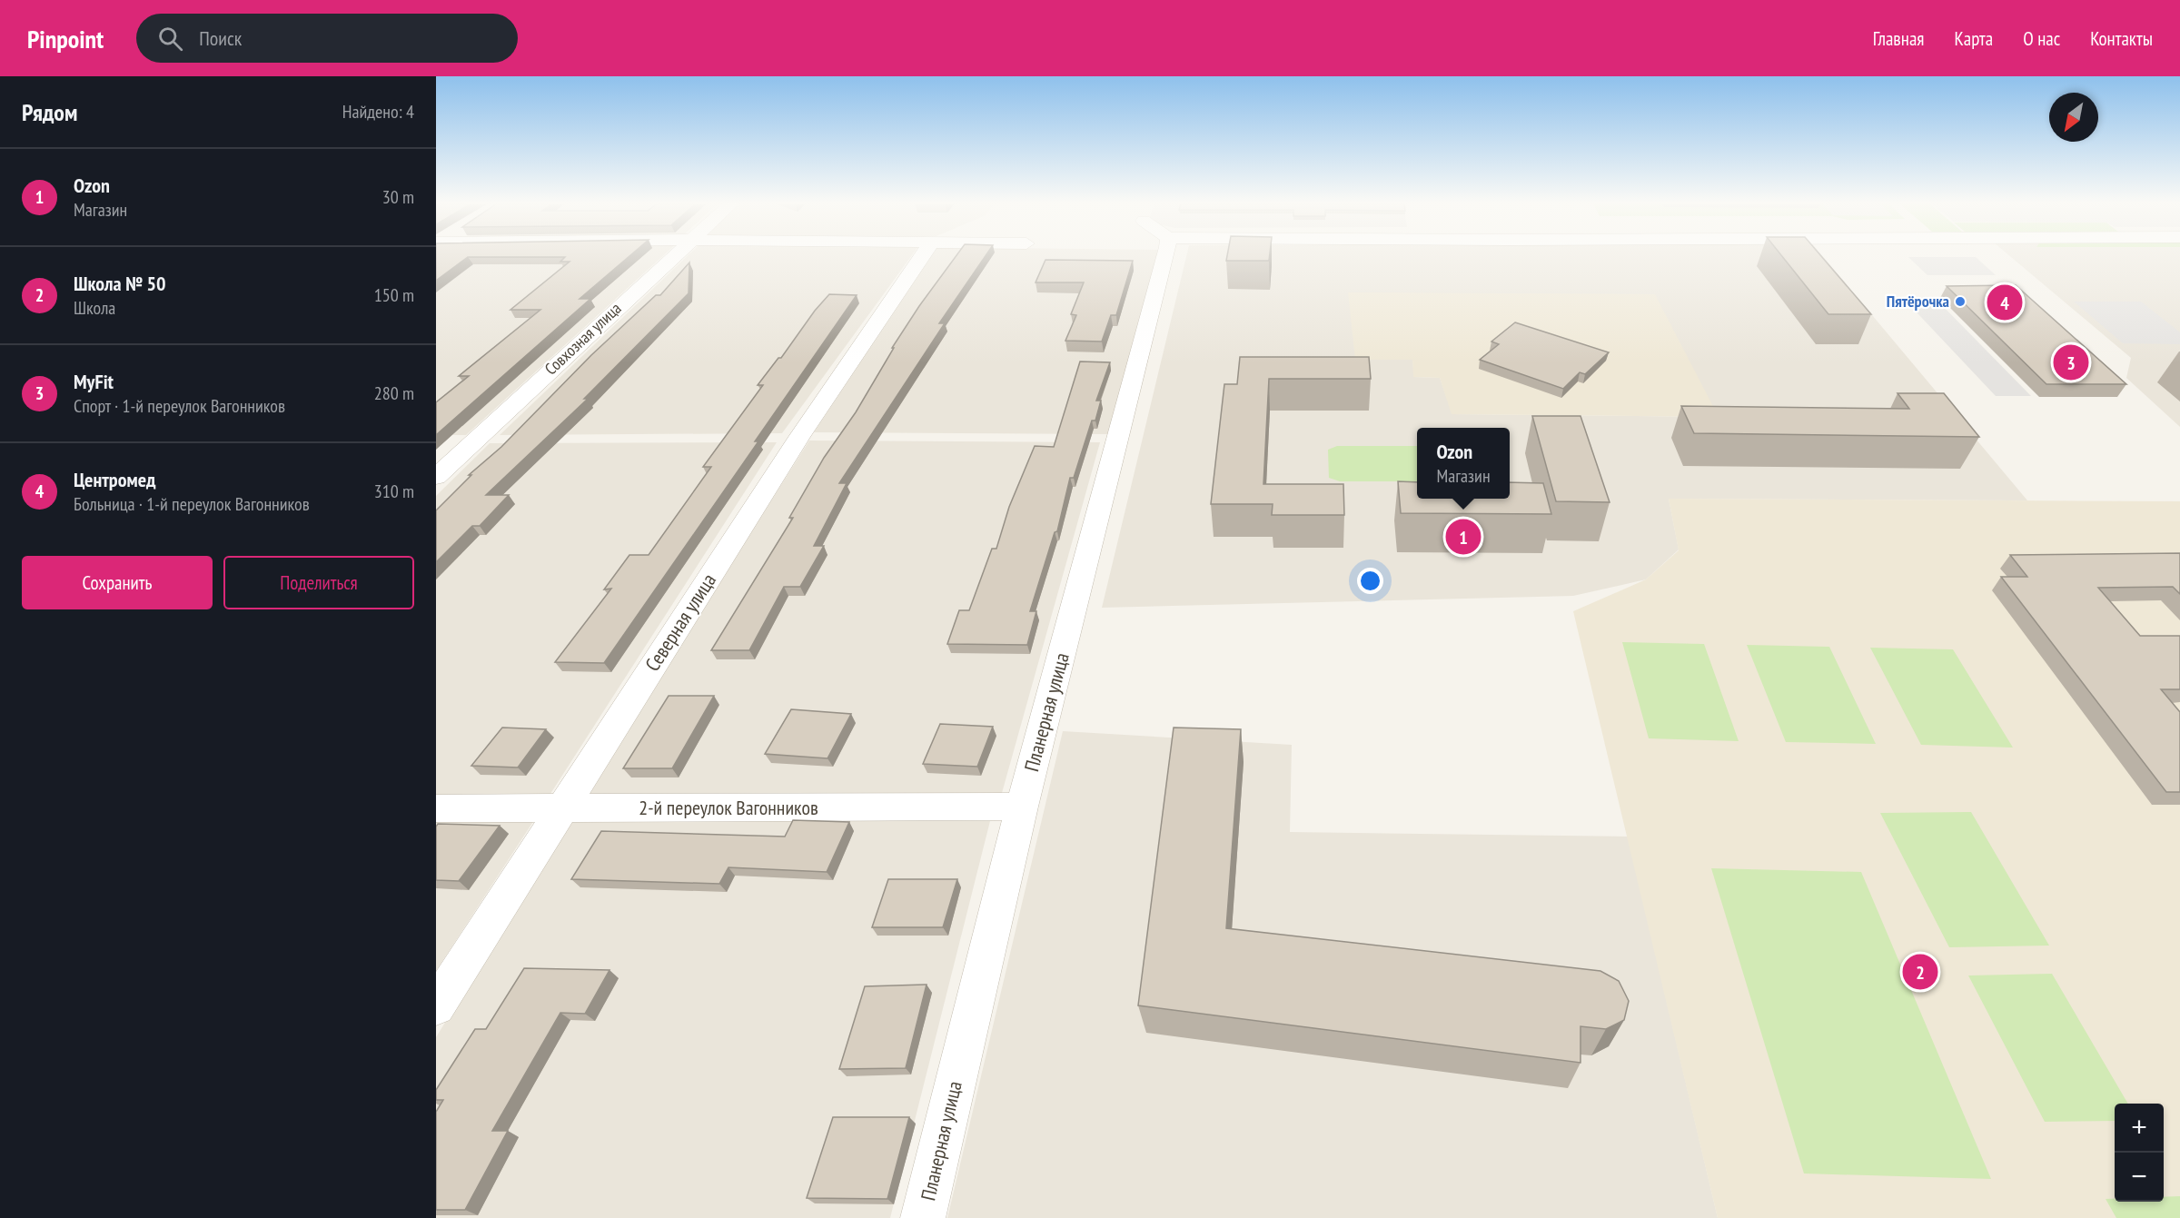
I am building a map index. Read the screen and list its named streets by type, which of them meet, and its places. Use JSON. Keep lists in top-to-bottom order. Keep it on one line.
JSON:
{"streets":{"street":["Совхозная улица","Северная улица","Планерная улица","2-й переулок Вагонников"]},"crossings":[["Северная улица","2-й переулок Вагонников"],["Планерная улица","2-й переулок Вагонников"]],"places":["Пятёрочка"],"north":"bottom left","page":{"header":"Pinpoint","search":"Поиск","nav":["Главная","Карта","О нас","Контакты"],"heading":["Рядом","Найдено: 4"],"list":[{"mark":"1","name":"Ozon","note":"Магазин","value":"30 m"},{"mark":"2","name":"Школа № 50","note":"Школа","value":"150 m"},{"mark":"3","name":"MyFit","note":"Спорт · 1-й переулок Вагонников","value":"280 m"},{"mark":"4","name":"Центромед","note":"Больница · 1-й переулок Вагонников","value":"310 m"}],"pins":["4","3","1","2"],"popup":["Ozon","Магазин"],"buttons":["Сохранить","Поделиться"],"map_buttons":["+","−"]}}
